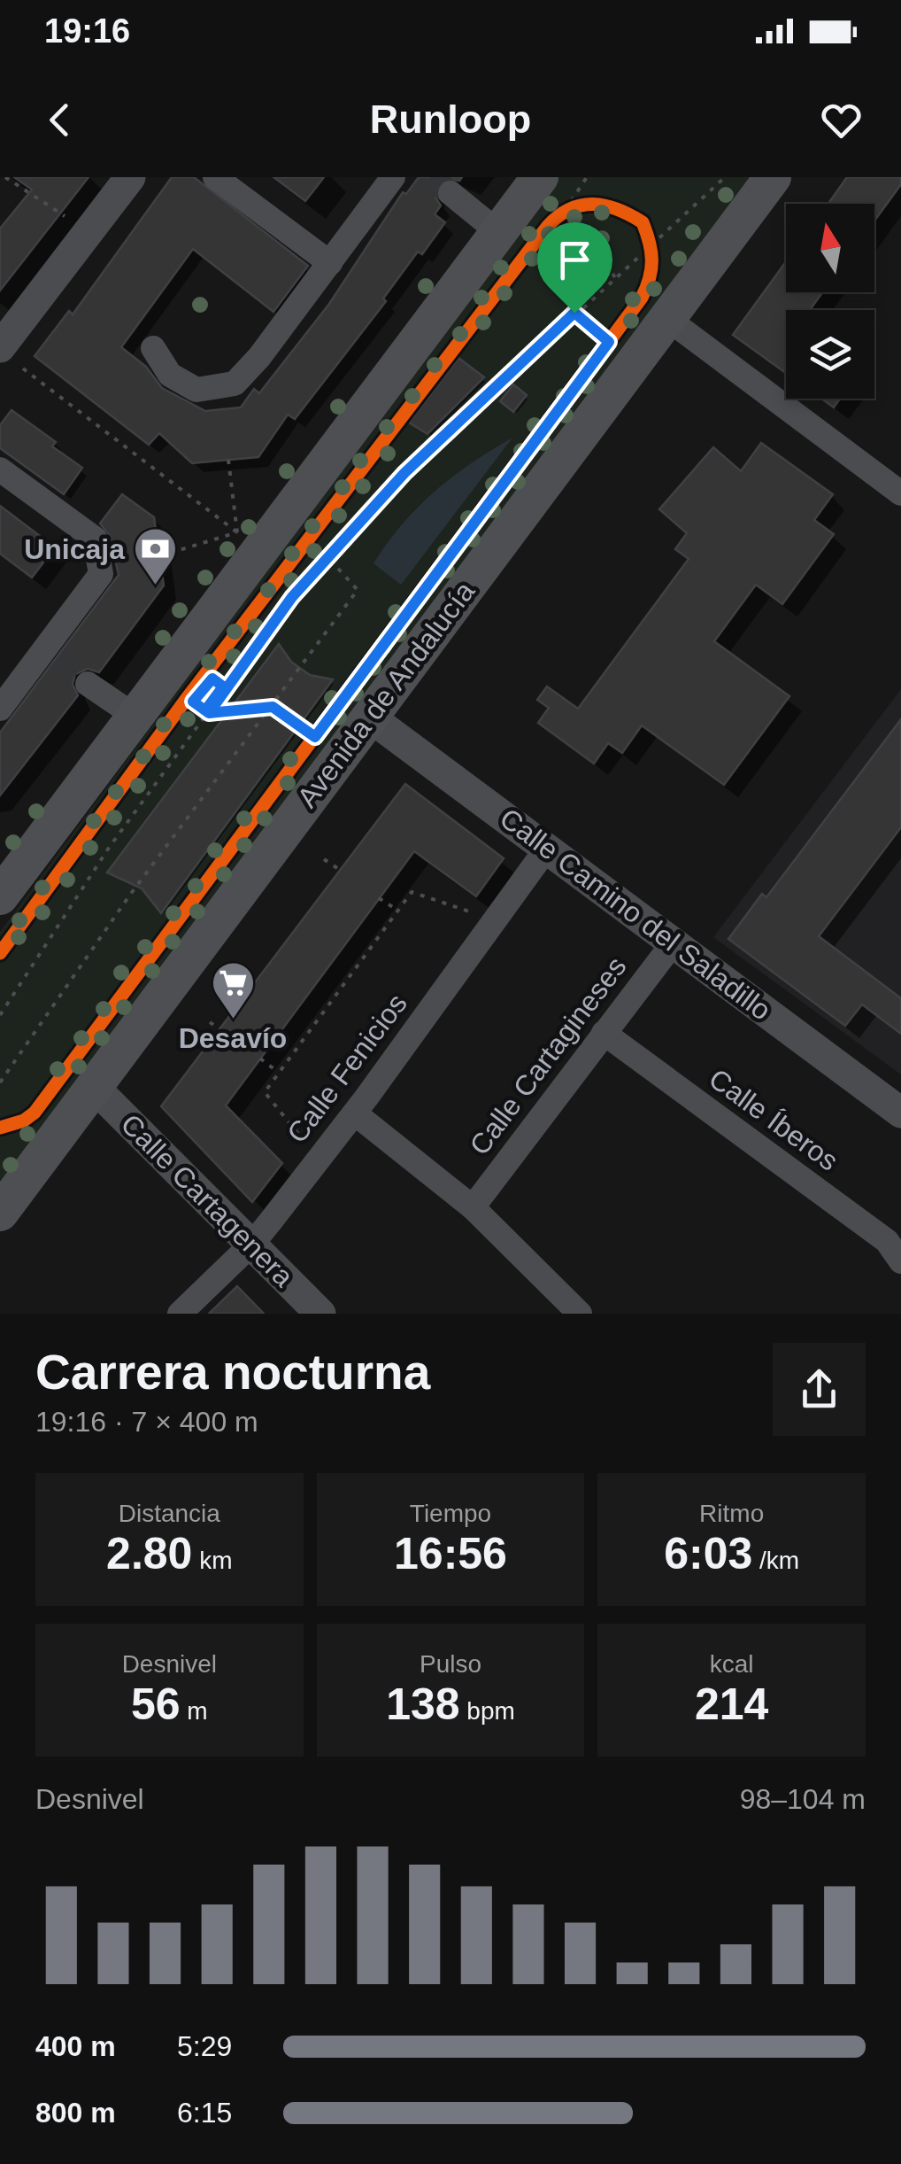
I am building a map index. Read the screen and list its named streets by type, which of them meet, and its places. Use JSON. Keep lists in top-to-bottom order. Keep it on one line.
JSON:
{"streets":{"main road":["Avenida de Andalucía"],"street":["Calle Camino del Saladillo","Calle Cartagineses","Calle Fenicios","Calle Íberos","Calle Cartagenera"]},"crossings":[["Avenida de Andalucía","Calle Camino del Saladillo"],["Avenida de Andalucía","Calle Cartagenera"],["Calle Camino del Saladillo","Calle Cartagineses"],["Calle Camino del Saladillo","Calle Fenicios"],["Calle Cartagineses","Calle Íberos"],["Calle Fenicios","Calle Cartagenera"]],"places":{"bank":["Unicaja"],"supermarket":["Desavío"]},"north":"top","page":{"status":"19:16","header":"Runloop","heading":["Carrera nocturna","19:16 · 7 × 400 m"],"stats":[["Distancia","2.80 km"],["Tiempo","16:56"],["Ritmo","6:03 /km"],["Desnivel","56 m"],["Pulso","138 bpm"],["kcal","214"]],"chart":["Desnivel","98–104 m"],"list":[{"name":"400 m","note":"5:29"},{"name":"800 m","note":"6:15"}]}}
